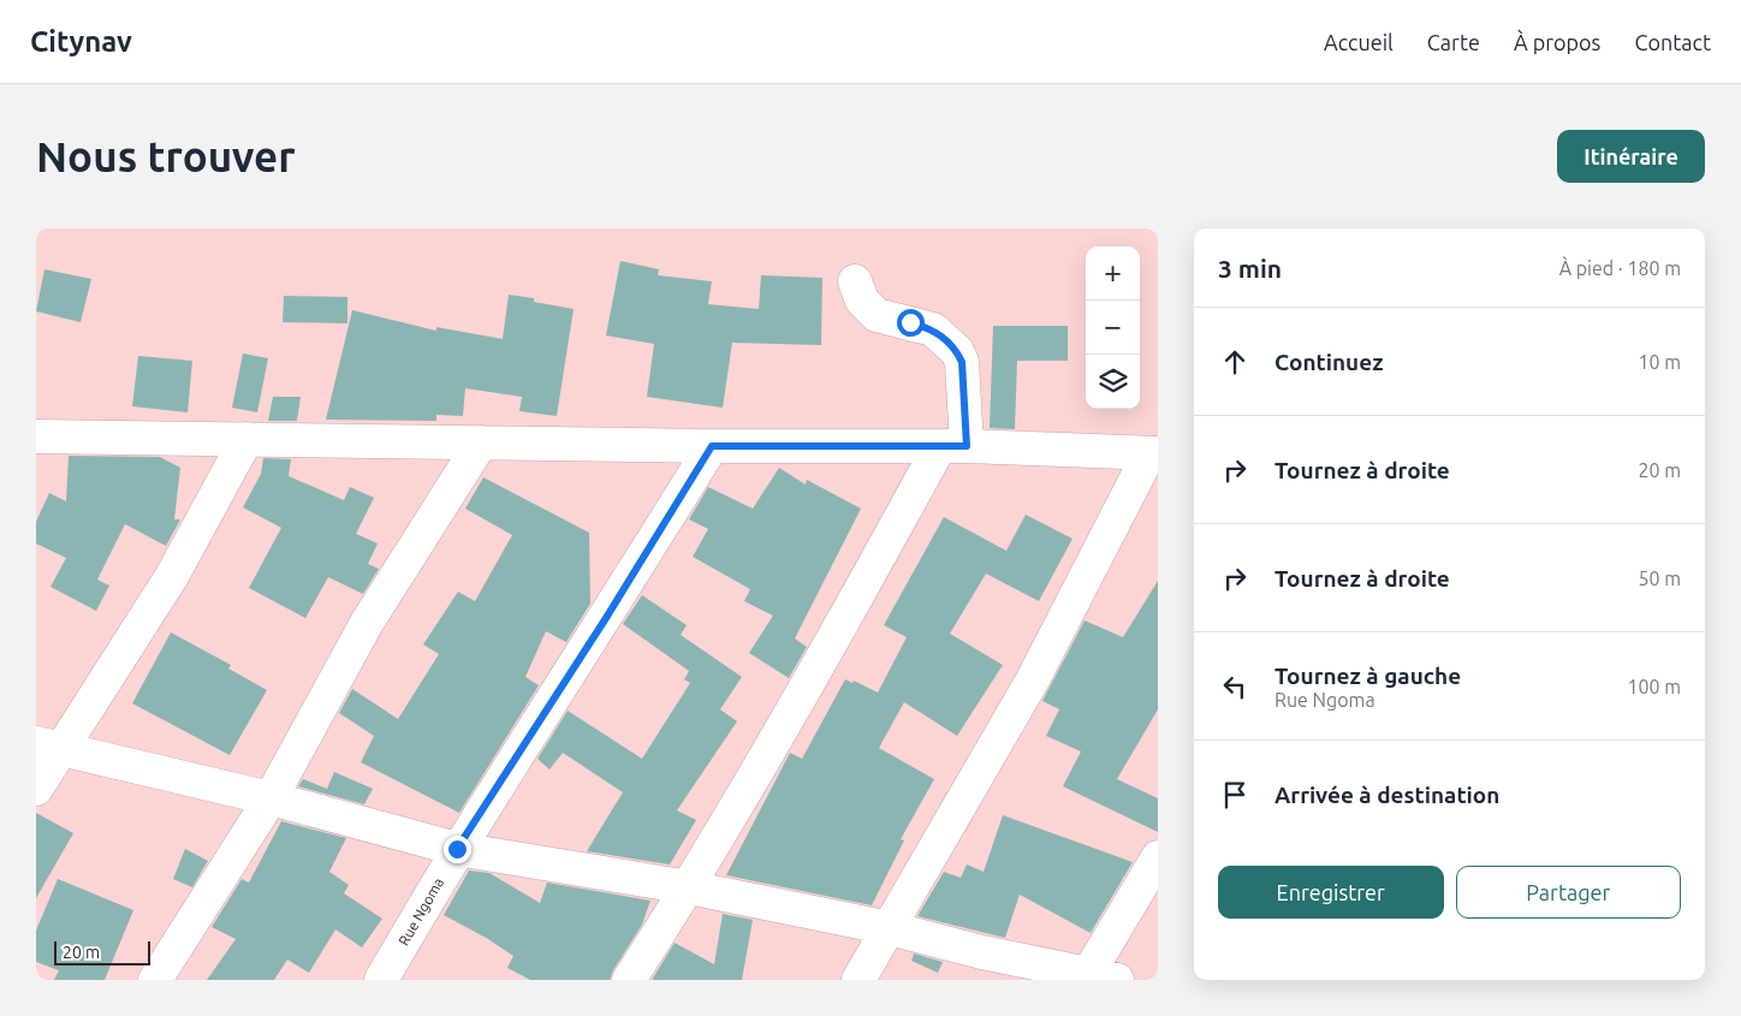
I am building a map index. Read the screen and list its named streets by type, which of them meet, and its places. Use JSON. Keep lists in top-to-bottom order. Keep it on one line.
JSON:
{"streets":{"street":["Rue Ngoma"]},"scale_bar":"20 m","page":{"header":"Citynav","nav":["Accueil","Carte","À propos","Contact"],"buttons":["Itinéraire",["Enregistrer","Partager"]],"title":"Nous trouver","heading":["3 min","À pied · 180 m"],"map_buttons":["+","−"],"list":[["Continuez","10 m"],["Tournez à droite","20 m"],["Tournez à droite","50 m"],["Tournez à gauche","Rue Ngoma","100 m"],"Arrivée à destination"],"scale":"20 m"}}
